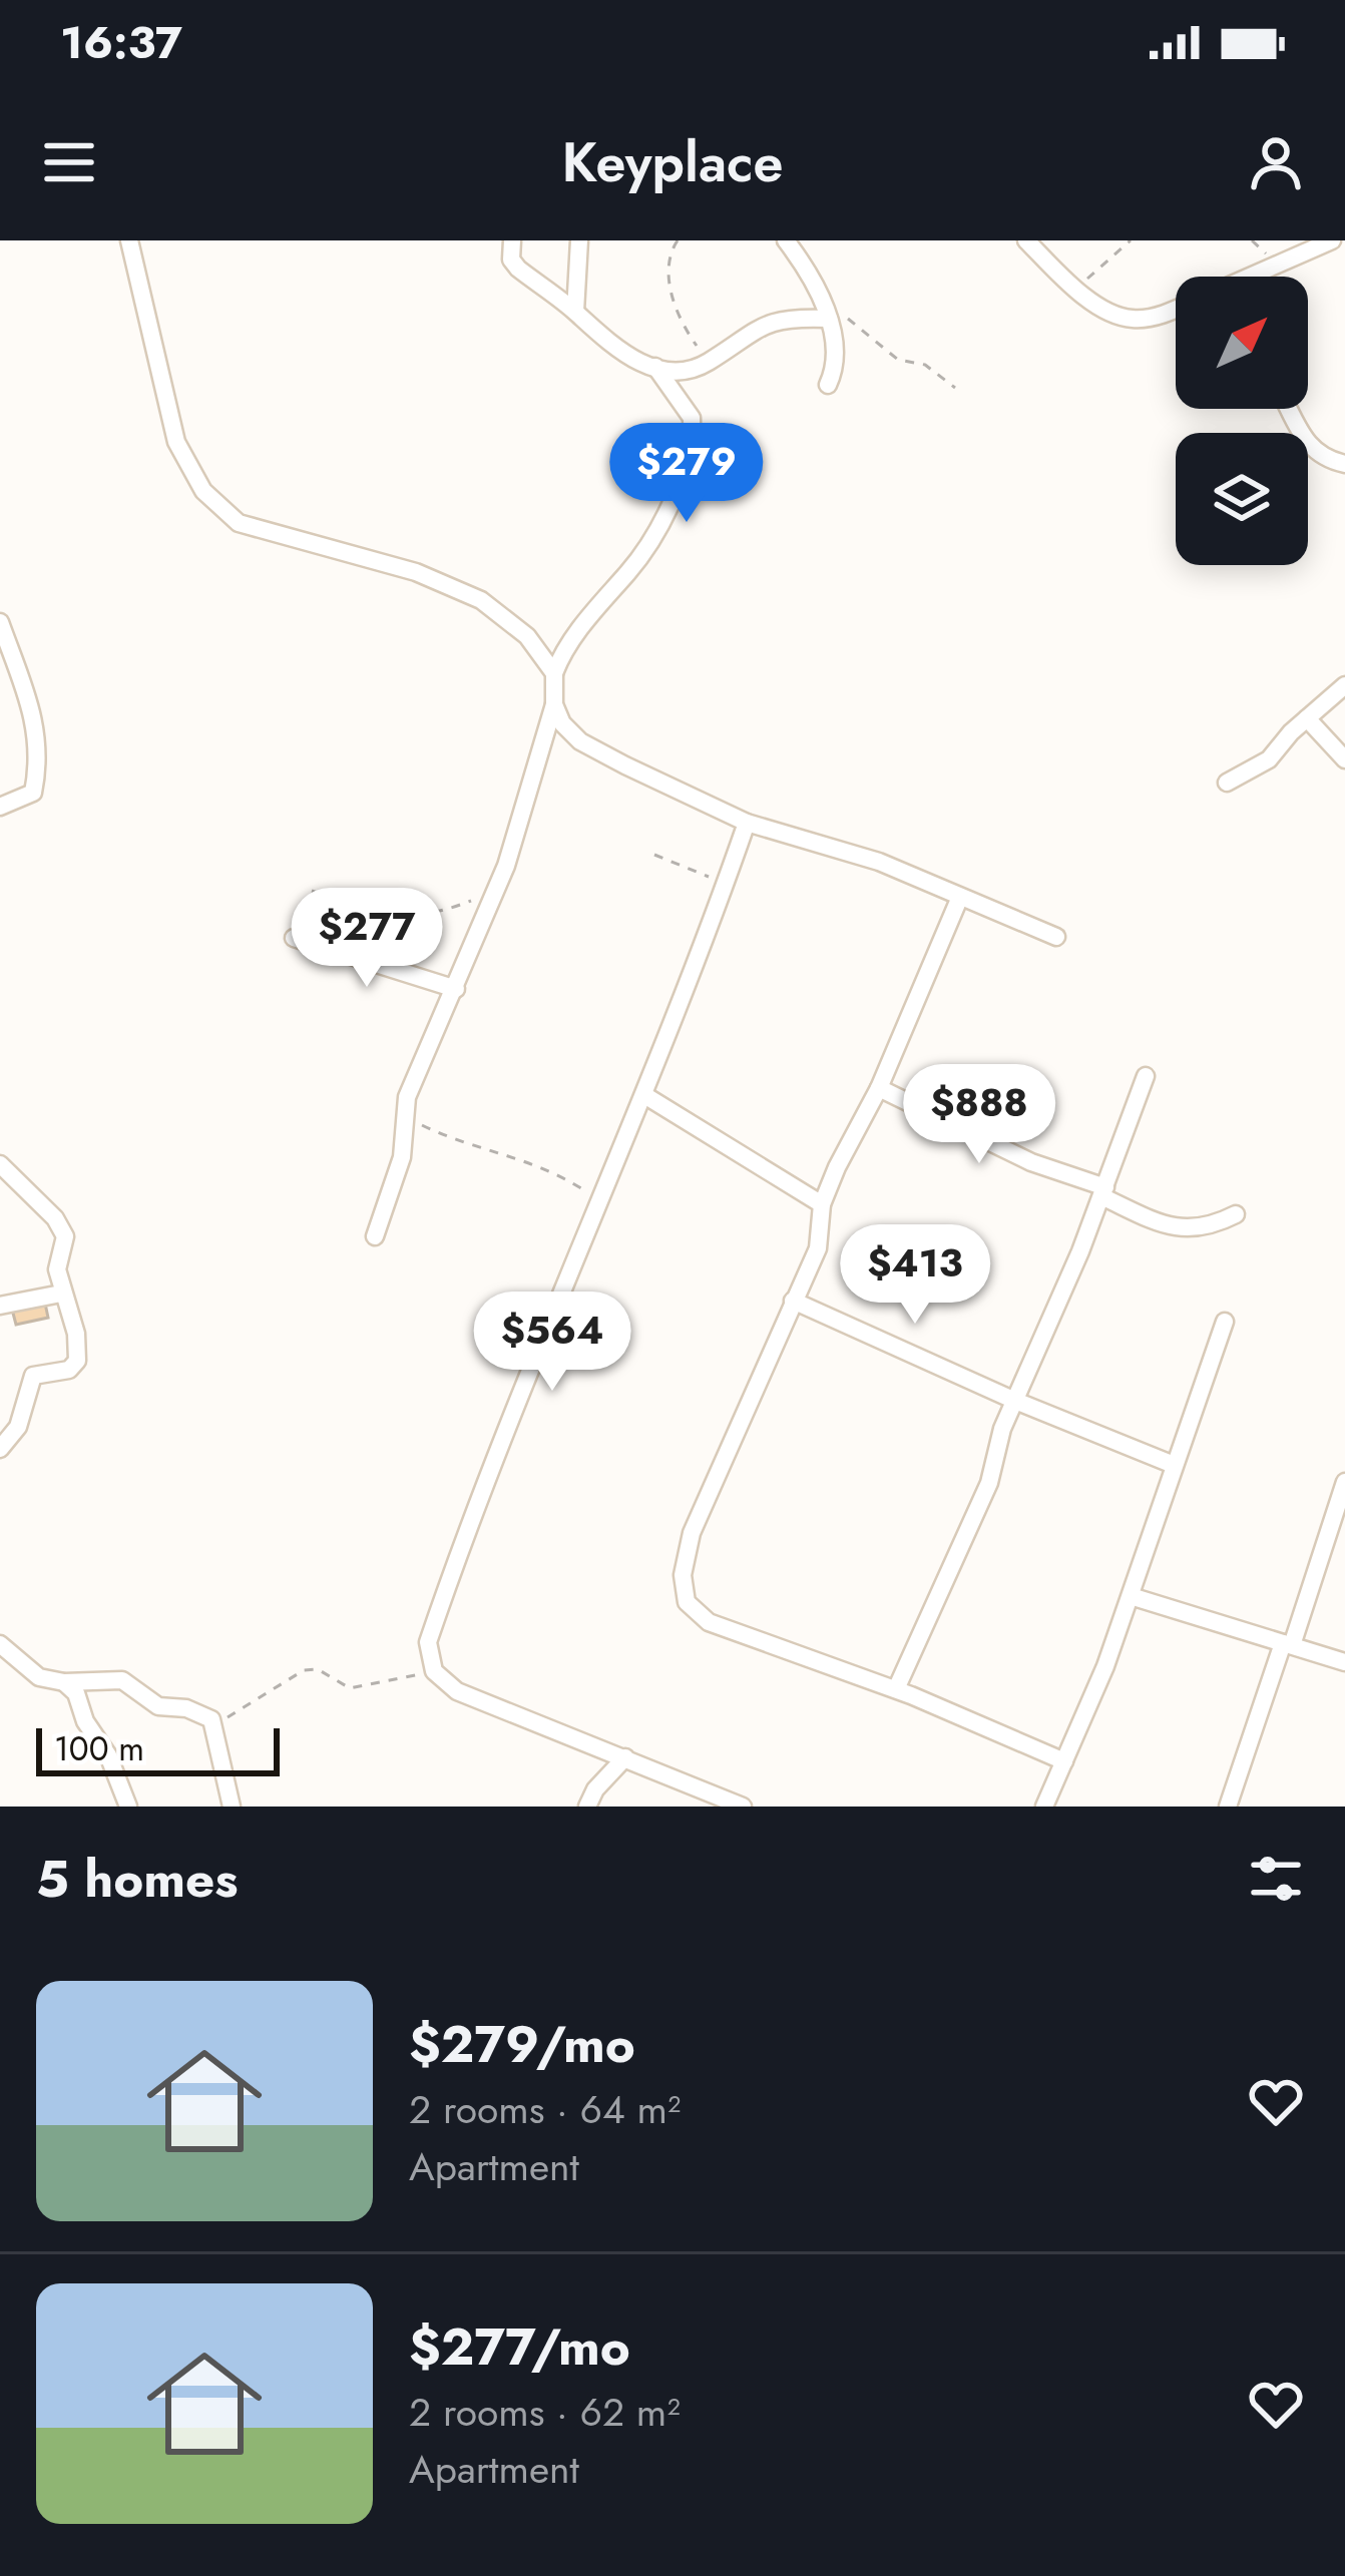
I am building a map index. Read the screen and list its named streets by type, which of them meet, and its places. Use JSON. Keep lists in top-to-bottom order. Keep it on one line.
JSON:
{"scale_bar":"100 m","north":"top right","page":{"status":"16:37","header":"Keyplace","price":["$279","$277","$888","$413","$564"],"scale":"100 m","heading":"5 homes","list":[{"name":"$279/mo","note":"2 rooms · 64 m² · Apartment"},{"name":"$277/mo","note":"2 rooms · 62 m² · Apartment"}]}}
